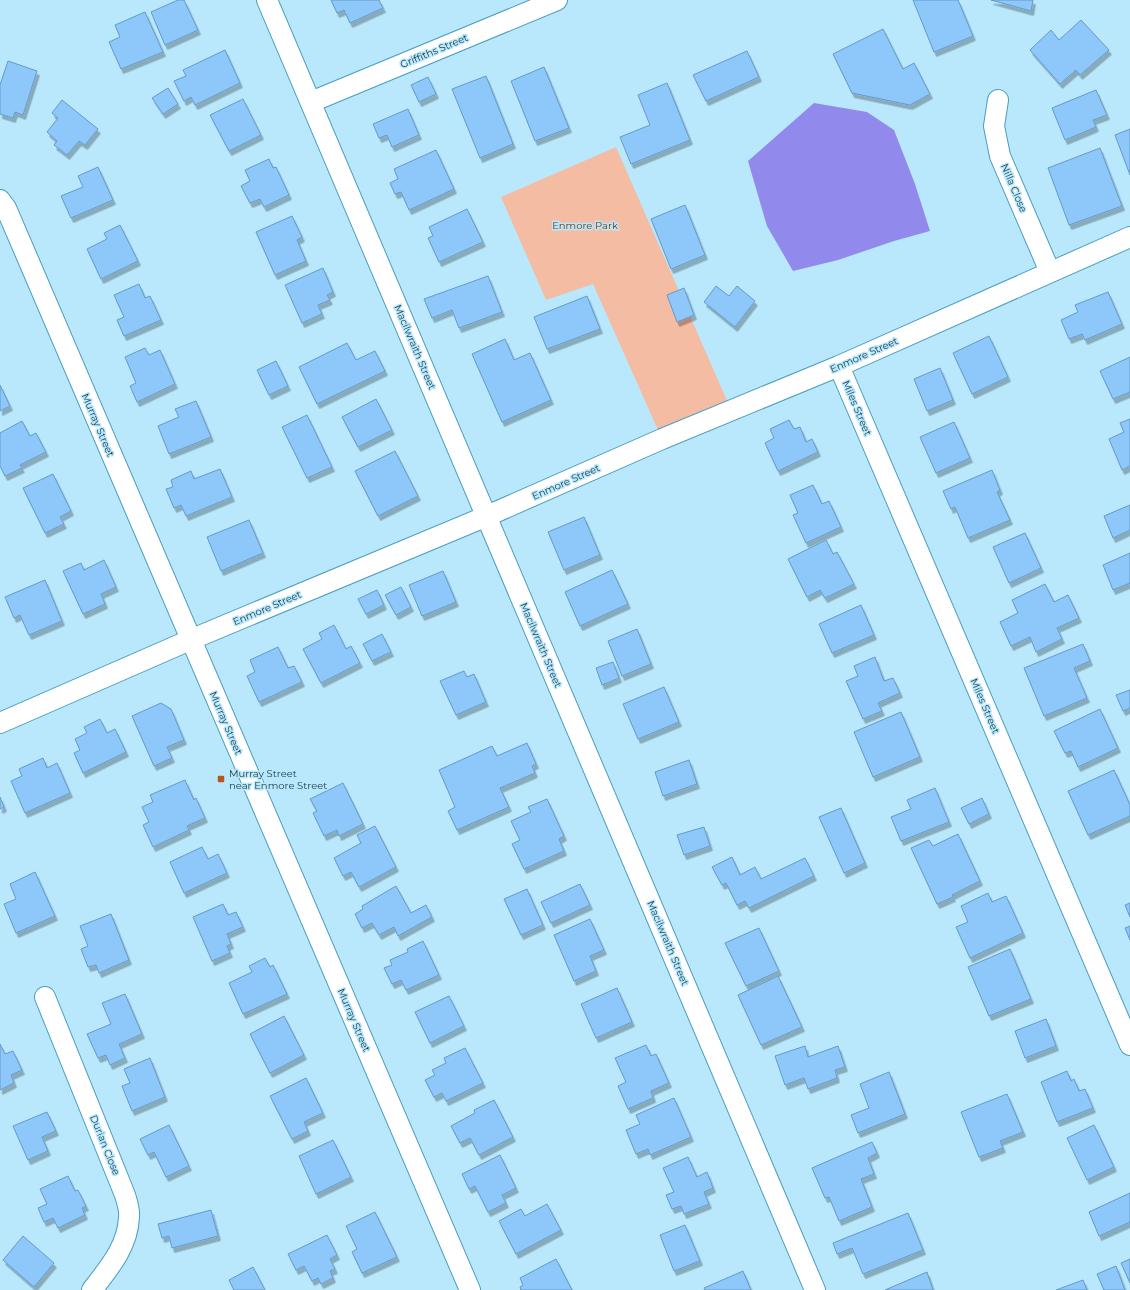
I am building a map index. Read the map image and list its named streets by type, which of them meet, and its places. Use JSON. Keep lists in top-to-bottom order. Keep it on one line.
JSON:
{"streets":{"street":["Griffiths Street","Nilla Close","Macilwraith Street","Enmore Street","Miles Street","Murray Street","Durian Close"]},"crossings":[["Griffiths Street","Macilwraith Street"],["Nilla Close","Enmore Street"],["Macilwraith Street","Enmore Street"],["Enmore Street","Miles Street"],["Enmore Street","Murray Street"]],"parks":["Enmore Park"],"places":{"transit":["Murray Street near Enmore Street"]}}
